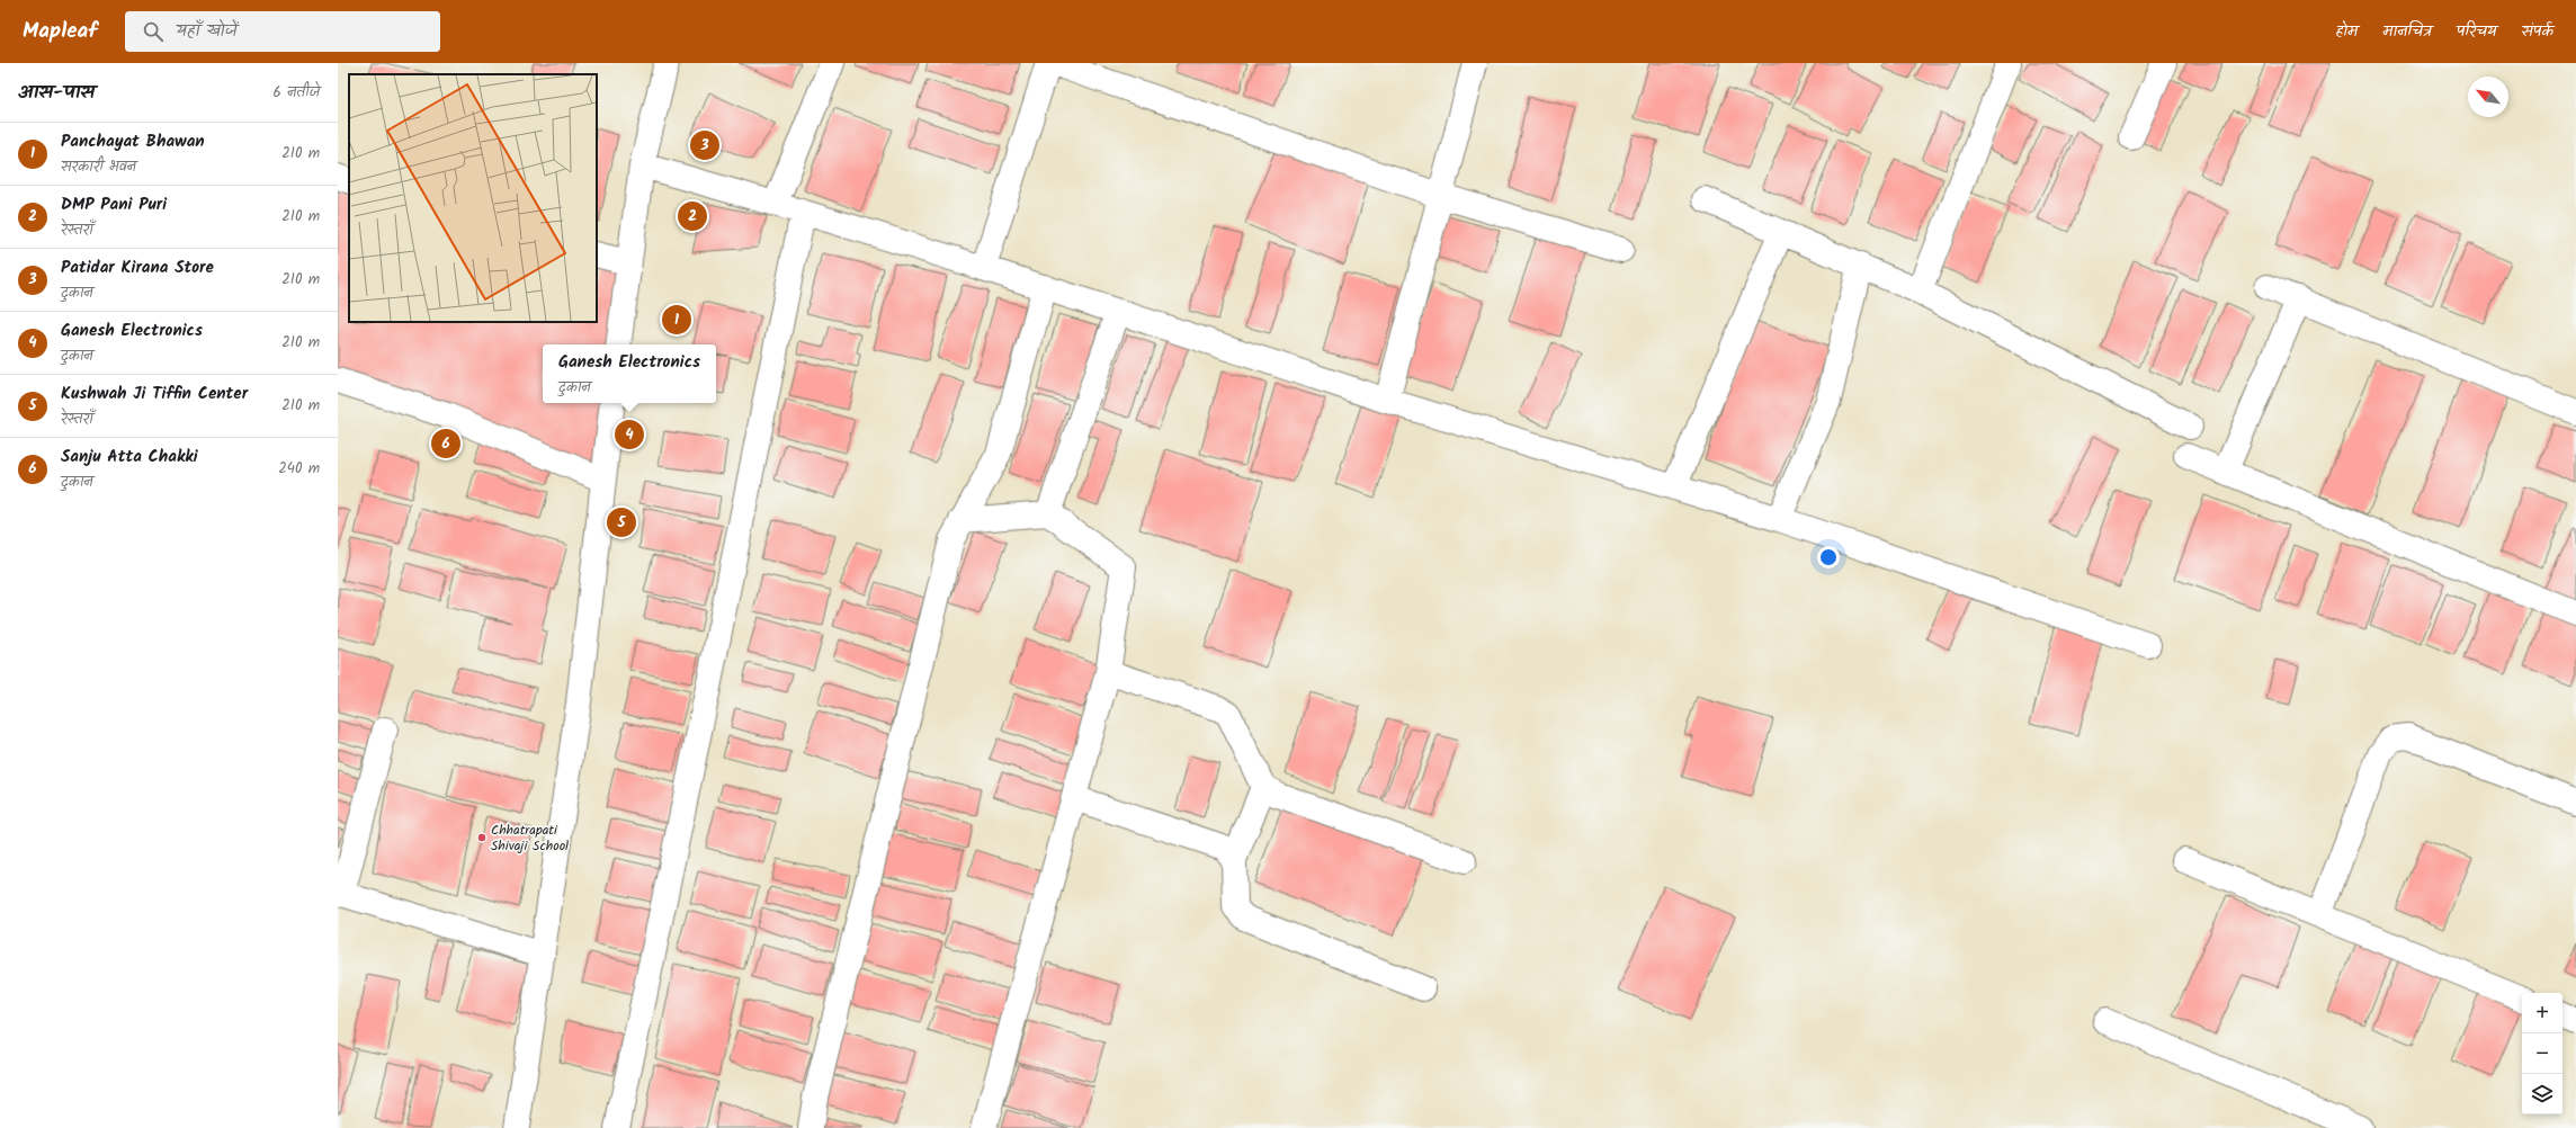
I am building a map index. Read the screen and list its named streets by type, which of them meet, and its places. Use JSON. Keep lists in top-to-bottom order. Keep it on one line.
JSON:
{"places":["Chhatrapati Shivaji School"],"north":"top left","page":{"header":"Mapleaf","search":"यहाँ खोजें","nav":["होम","मानचित्र","परिचय","संपर्क"],"heading":["आस-पास","6 नतीजे"],"list":[{"mark":"1","name":"Panchayat Bhawan","note":"सरकारी भवन","value":"210 m"},{"mark":"2","name":"DMP Pani Puri","note":"रेस्तराँ","value":"210 m"},{"mark":"3","name":"Patidar Kirana Store","note":"दुकान","value":"210 m"},{"mark":"4","name":"Ganesh Electronics","note":"दुकान","value":"210 m"},{"mark":"5","name":"Kushwah Ji Tiffin Center","note":"रेस्तराँ","value":"210 m"},{"mark":"6","name":"Sanju Atta Chakki","note":"दुकान","value":"240 m"}],"pins":["3","2","1","4","6","5"],"popup":["Ganesh Electronics","दुकान"],"map_buttons":["+","−"]}}
